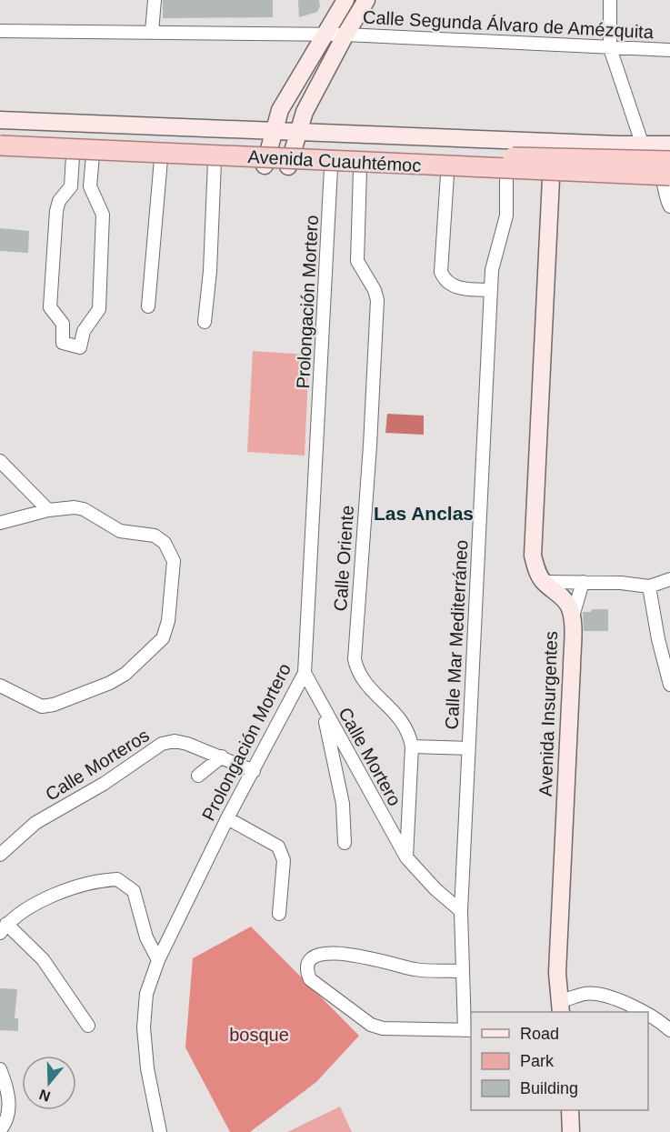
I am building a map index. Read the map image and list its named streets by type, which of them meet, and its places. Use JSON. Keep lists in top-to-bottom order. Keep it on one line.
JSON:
{"streets":{"main road":["Avenida Cuauhtémoc"],"street":["Calle Segunda Álvaro de Amézquita","Prolongación Mortero","Calle Oriente","Calle Mar Mediterráneo","Avenida Insurgentes","Calle Mortero","Calle Morteros"]},"crossings":[["Prolongación Mortero","Calle Mortero"],["Prolongación Mortero","Calle Morteros"],["Calle Oriente","Calle Mortero"]],"districts":["Las Anclas"],"parks":["bosque"],"legend":["Road","Park","Building"],"north":"bottom"}
